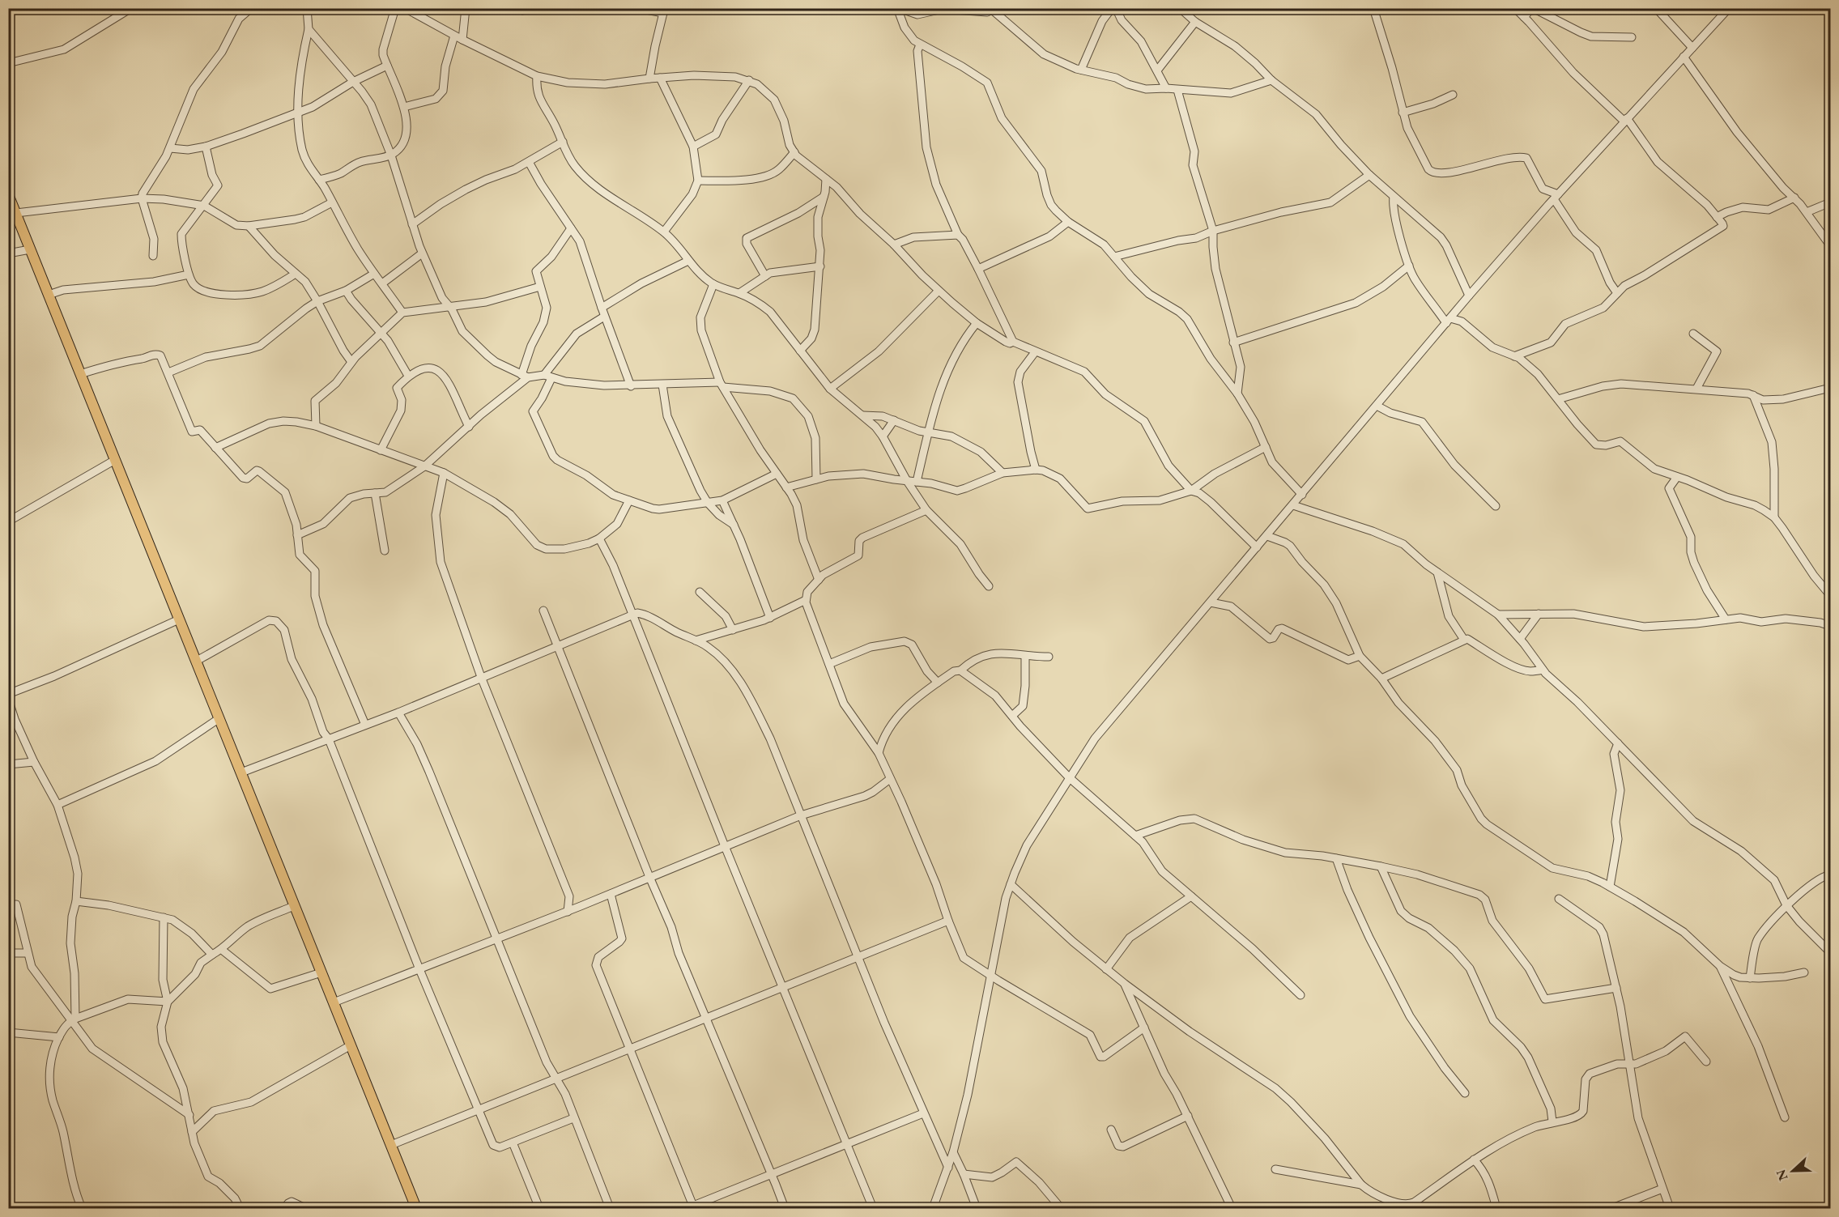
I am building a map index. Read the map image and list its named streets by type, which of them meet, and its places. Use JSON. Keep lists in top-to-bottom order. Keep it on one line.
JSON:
{"north":"left"}
